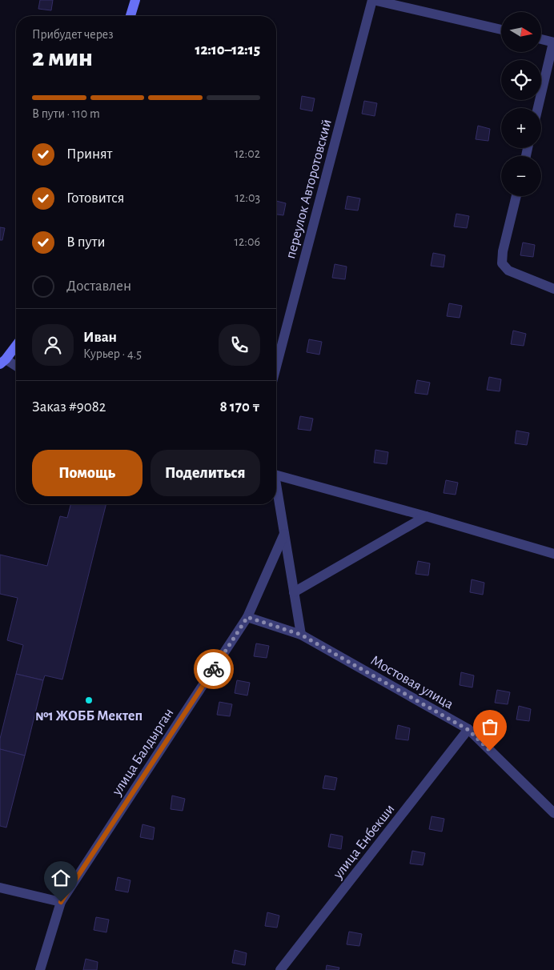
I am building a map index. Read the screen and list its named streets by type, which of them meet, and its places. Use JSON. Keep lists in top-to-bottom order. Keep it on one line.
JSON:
{"streets":{"street":["переулок Авторотовский","Мостовая улица","улица Балдырган","улица Енбекши"]},"crossings":[["Мостовая улица","улица Балдырган"],["Мостовая улица","улица Енбекши"]],"places":["№1 ЖОББ Мектеп"],"north":"right","page":{"map_buttons":["+","−"],"heading":["2 мин","Прибудет через","12:10–12:15"],"panel":["Иван","Курьер · 4.5","Заказ #9082","8 170 ₸"],"bar":"В пути · 110 m","list":[["Принят","12:02"],["Готовится","12:03"],["В пути","12:06"],"Доставлен"],"buttons":["Помощь","Поделиться"]}}
